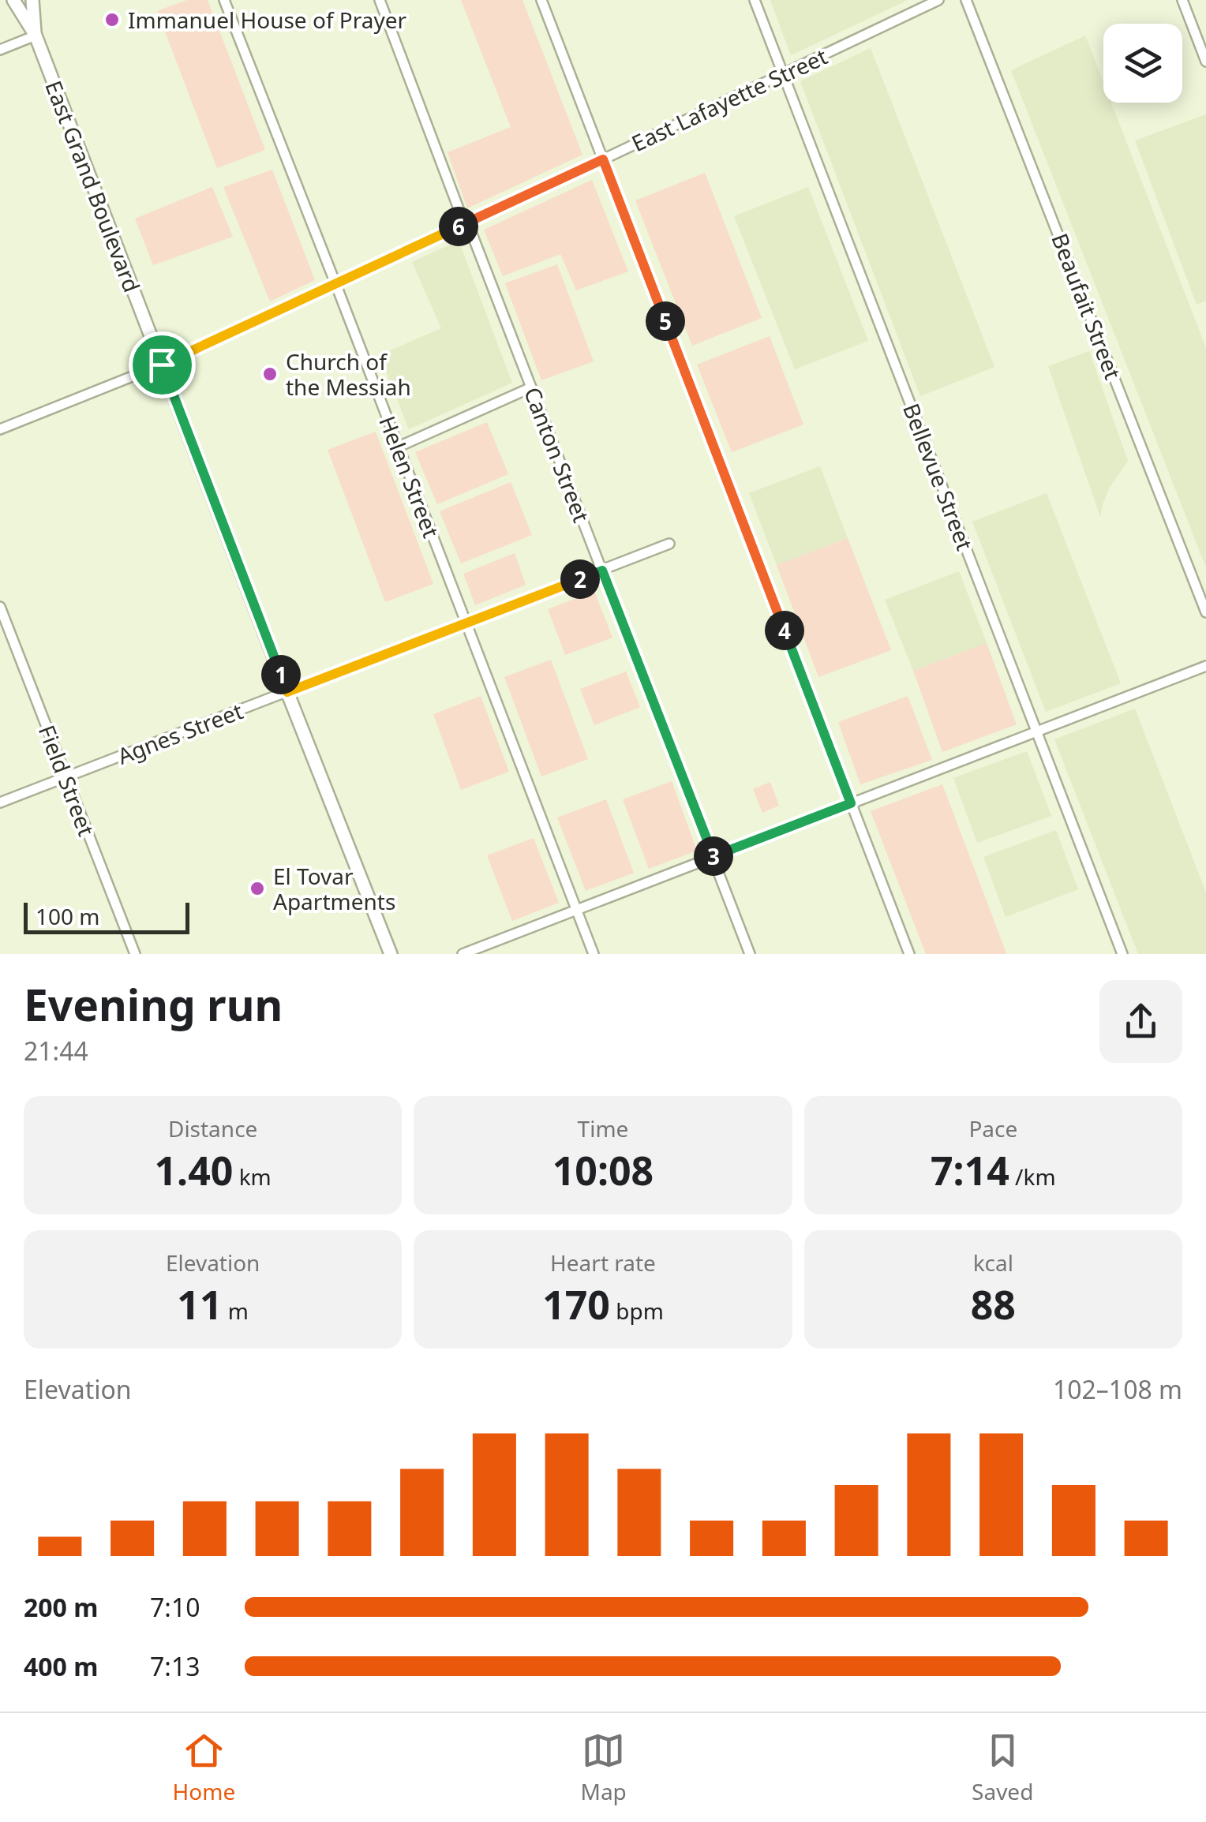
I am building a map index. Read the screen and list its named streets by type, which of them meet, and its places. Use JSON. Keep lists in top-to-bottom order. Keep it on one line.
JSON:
{"streets":{"main road":["East Grand Boulevard"],"street":["East Lafayette Street","Beaufait Street","Canton Street","Helen Street","Bellevue Street","Agnes Street","Field Street"]},"crossings":[["East Lafayette Street","East Grand Boulevard"],["East Lafayette Street","Canton Street"],["East Lafayette Street","Helen Street"],["East Lafayette Street","Bellevue Street"],["East Grand Boulevard","Agnes Street"],["Canton Street","Agnes Street"],["Helen Street","Agnes Street"],["Agnes Street","Field Street"]],"places":["Immanuel House of Prayer","Church of the Messiah","El Tovar Apartments"],"scale_bar":"100 m","page":{"pins":["6","5","2","4","1","3"],"scale":"100 m","heading":["Evening run","21:44"],"stats":[["Distance","1.40 km"],["Time","10:08"],["Pace","7:14 /km"],["Elevation","11 m"],["Heart rate","170 bpm"],["kcal","88"]],"chart":["Elevation","102–108 m"],"list":[{"name":"200 m","note":"7:10"},{"name":"400 m","note":"7:13"}],"tabs":["Home","Map","Saved"]}}
